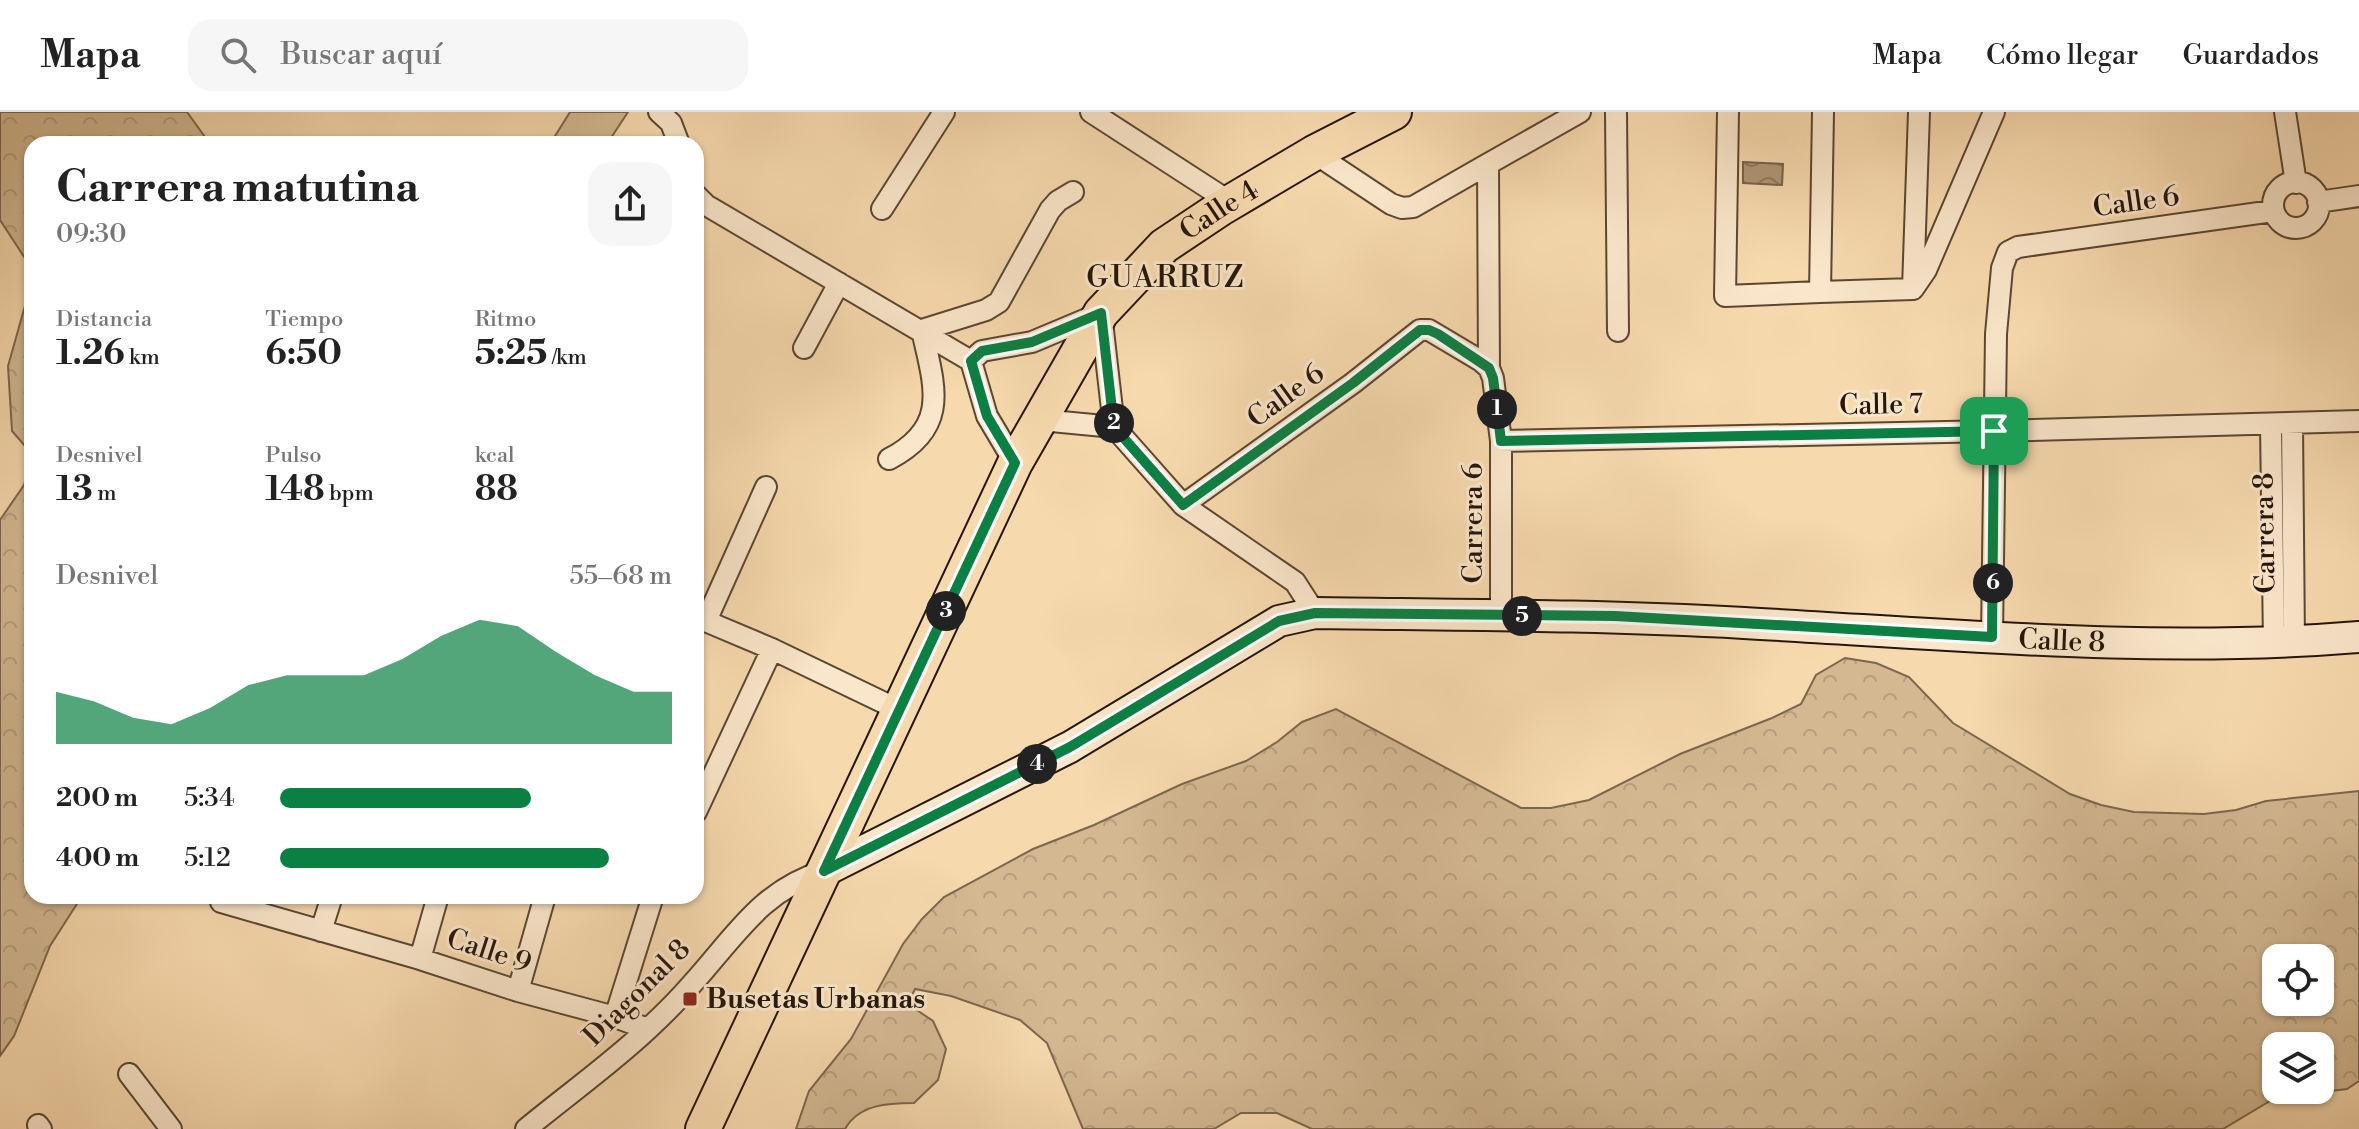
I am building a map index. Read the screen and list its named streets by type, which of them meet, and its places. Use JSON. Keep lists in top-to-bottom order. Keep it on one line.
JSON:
{"streets":{"main road":["Calle 4","Calle 8"],"street":["Calle 6","Calle 7","Carrera 6","Carrera 8","Calle 9","Diagonal 8"]},"crossings":[["Calle 6","Calle 7"],["Calle 6","Carrera 6"],["Calle 4","Calle 8"],["Calle 4","Diagonal 8"],["Calle 7","Carrera 6"],["Calle 7","Carrera 8"],["Carrera 6","Calle 8"],["Carrera 8","Calle 8"],["Calle 8","Diagonal 8"],["Calle 9","Diagonal 8"]],"districts":["GUARRUZ"],"places":{"transit":["Busetas Urbanas"]},"page":{"header":"Mapa","search":"Buscar aquí","nav":["Mapa","Cómo llegar","Guardados"],"heading":["Carrera matutina","09:30"],"stats":[["Distancia","1.26 km"],["Tiempo","6:50"],["Ritmo","5:25 /km"],["Desnivel","13 m"],["Pulso","148 bpm"],["kcal","88"]],"pins":["1","2","6","3","5","4"],"chart":["Desnivel","55–68 m"],"list":[{"name":"200 m","note":"5:34"},{"name":"400 m","note":"5:12"}]}}
